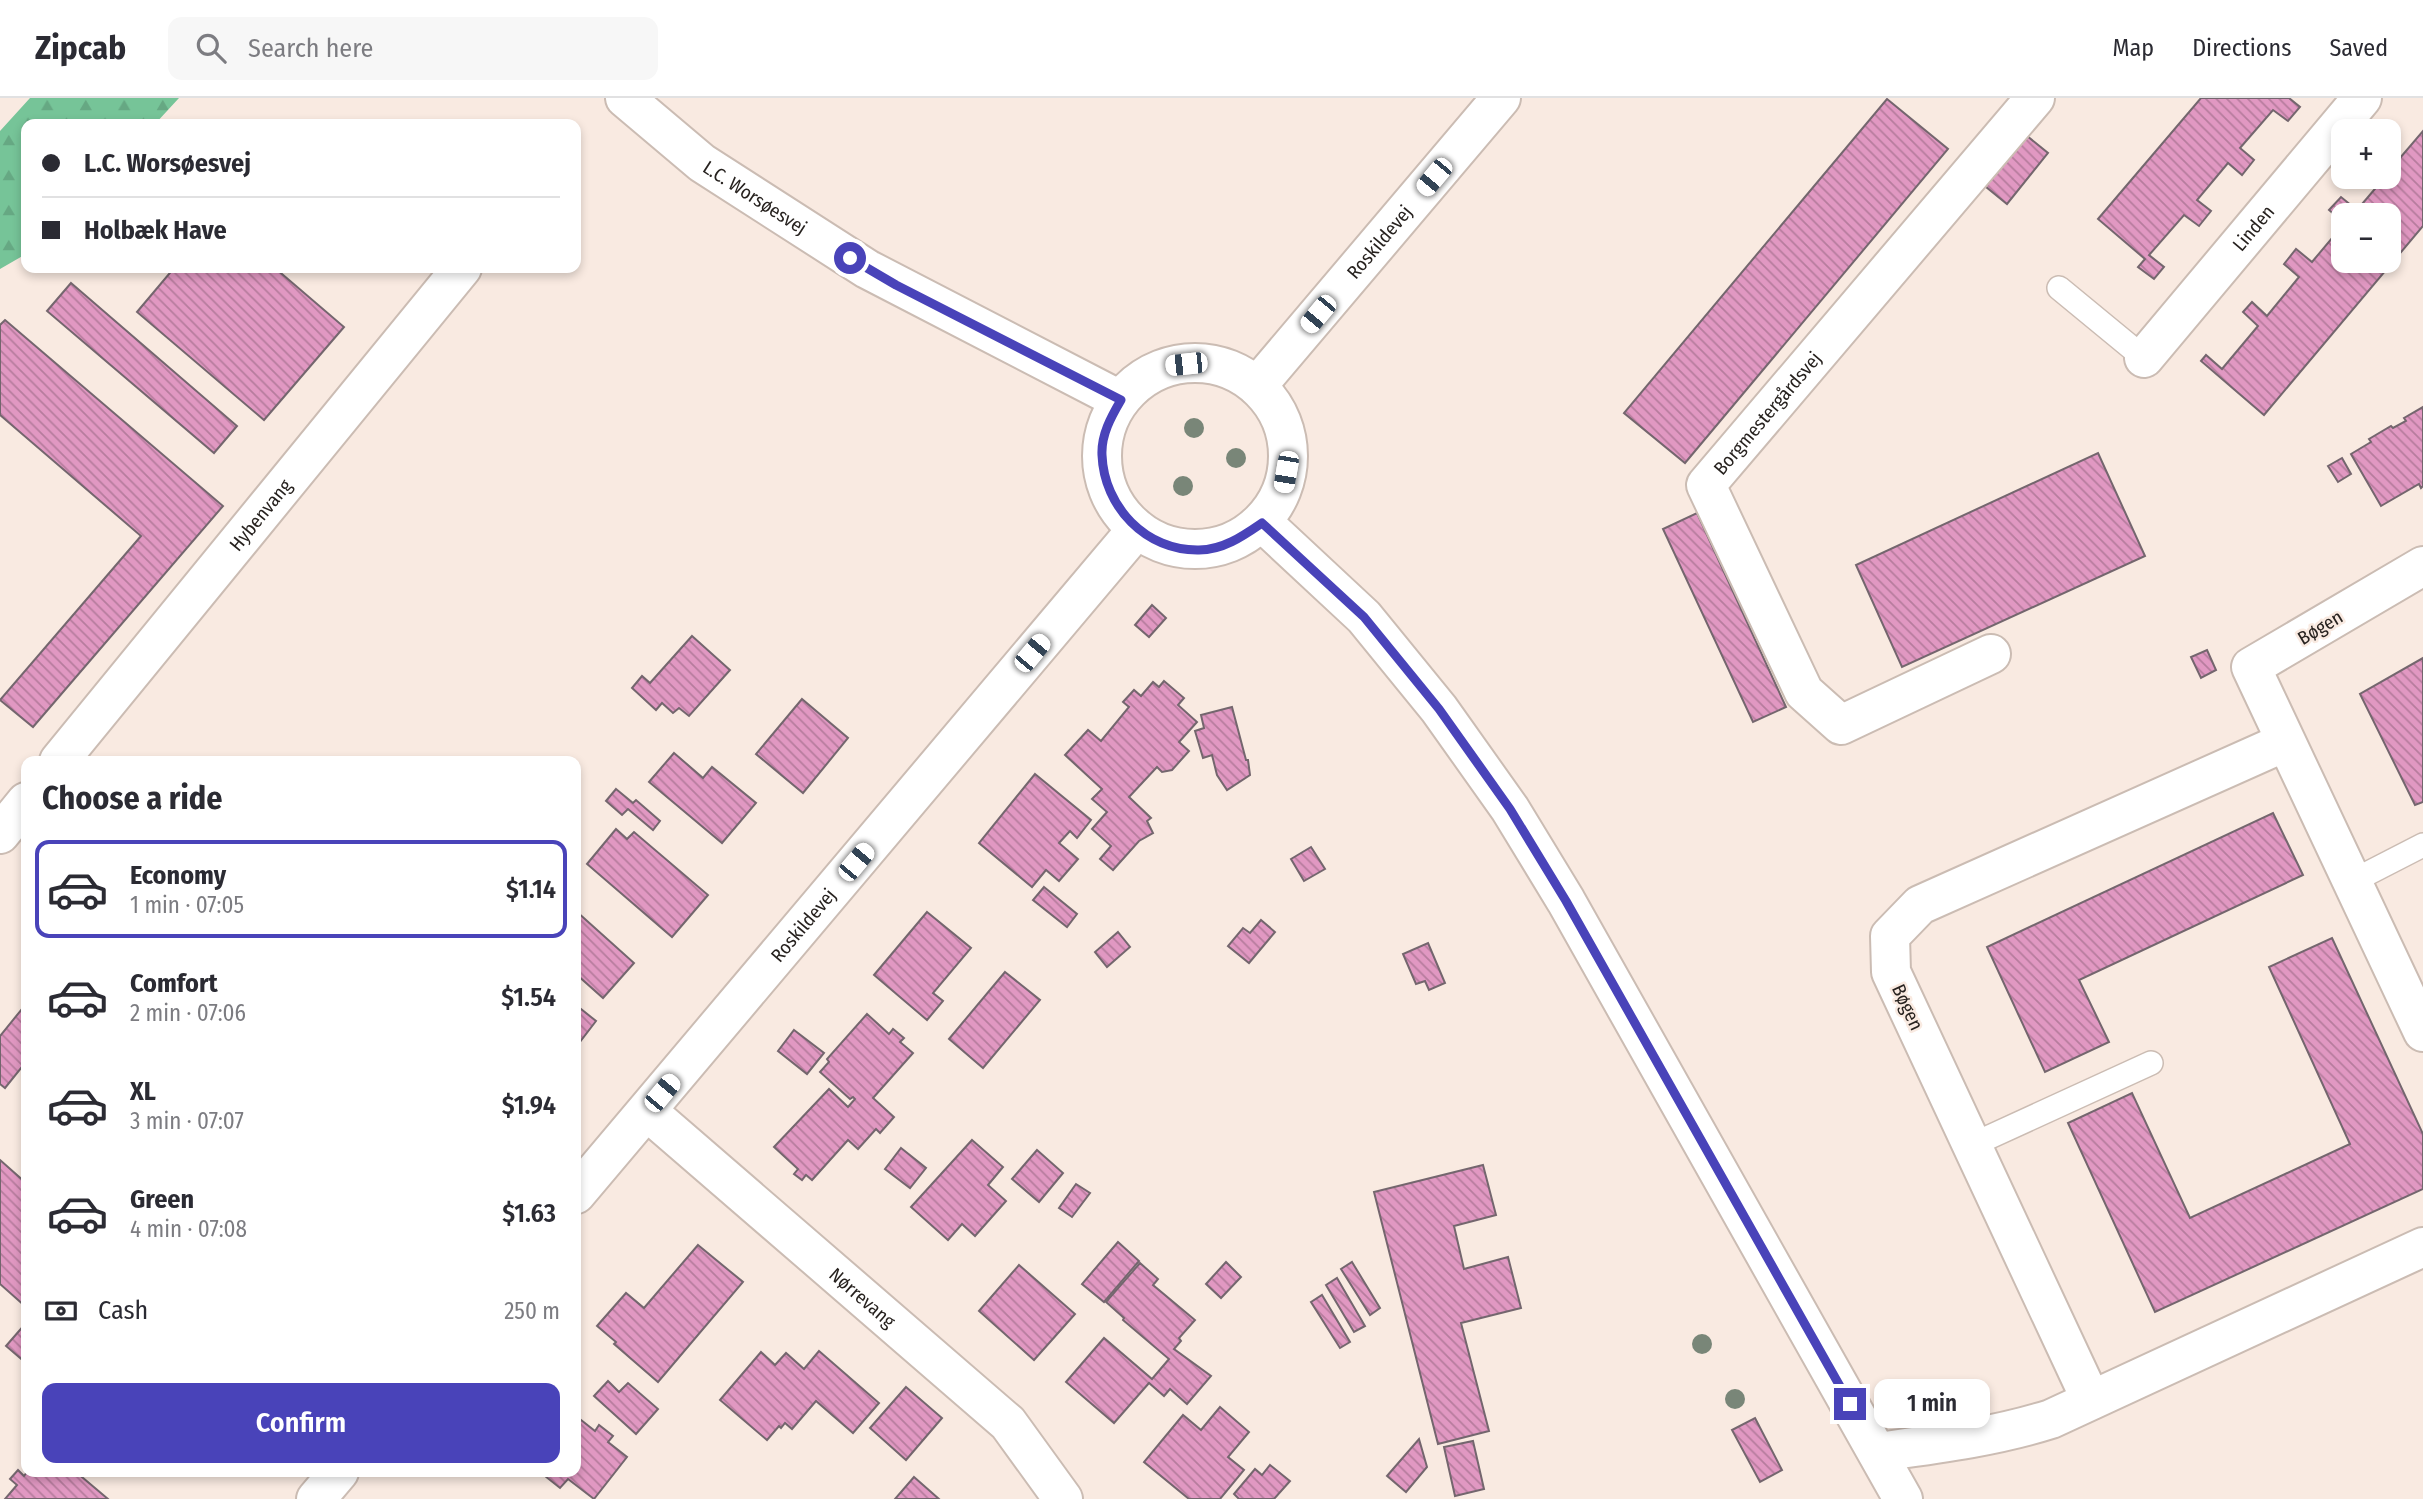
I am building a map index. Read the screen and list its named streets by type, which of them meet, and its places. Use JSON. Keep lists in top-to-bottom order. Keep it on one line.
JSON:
{"streets":{"street":["L.C. Worsøesvej","Linden","Roskildevej","Borgmestergårdsvej","Hybenvang","Bøgen","Nørrevang"]},"crossings":[["L.C. Worsøesvej","Roskildevej"],["Roskildevej","Nørrevang"]],"page":{"header":"Zipcab","search":"Search here","nav":["Map","Directions","Saved"],"map_buttons":["+","−"],"banner":["L.C. Worsøesvej","Holbæk Have"],"heading":"Choose a ride","list":[{"name":"Economy","note":"1 min · 07:05","value":"$1.14"},{"name":"Comfort","note":"2 min · 07:06","value":"$1.54"},{"name":"XL","note":"3 min · 07:07","value":"$1.94"},{"name":"Green","note":"4 min · 07:08","value":"$1.63"}],"pay":["Cash","250 m"],"buttons":"Confirm","bubble":"1 min"}}
